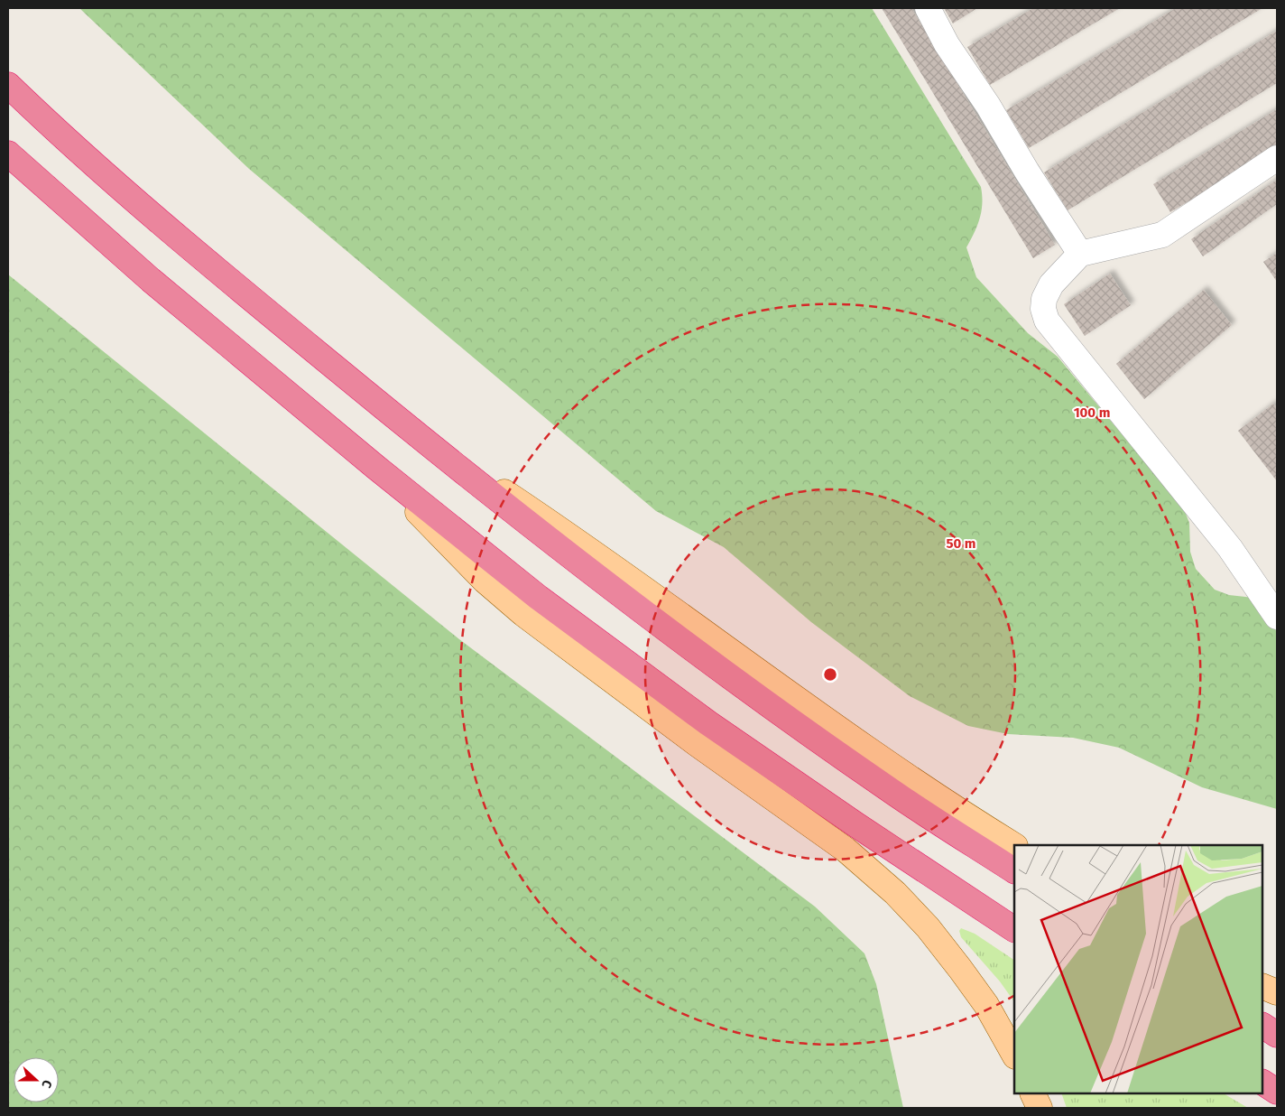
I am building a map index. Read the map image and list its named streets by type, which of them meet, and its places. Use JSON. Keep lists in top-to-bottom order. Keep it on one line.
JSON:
{"north":"right","rings":["100 m","50 m"]}
